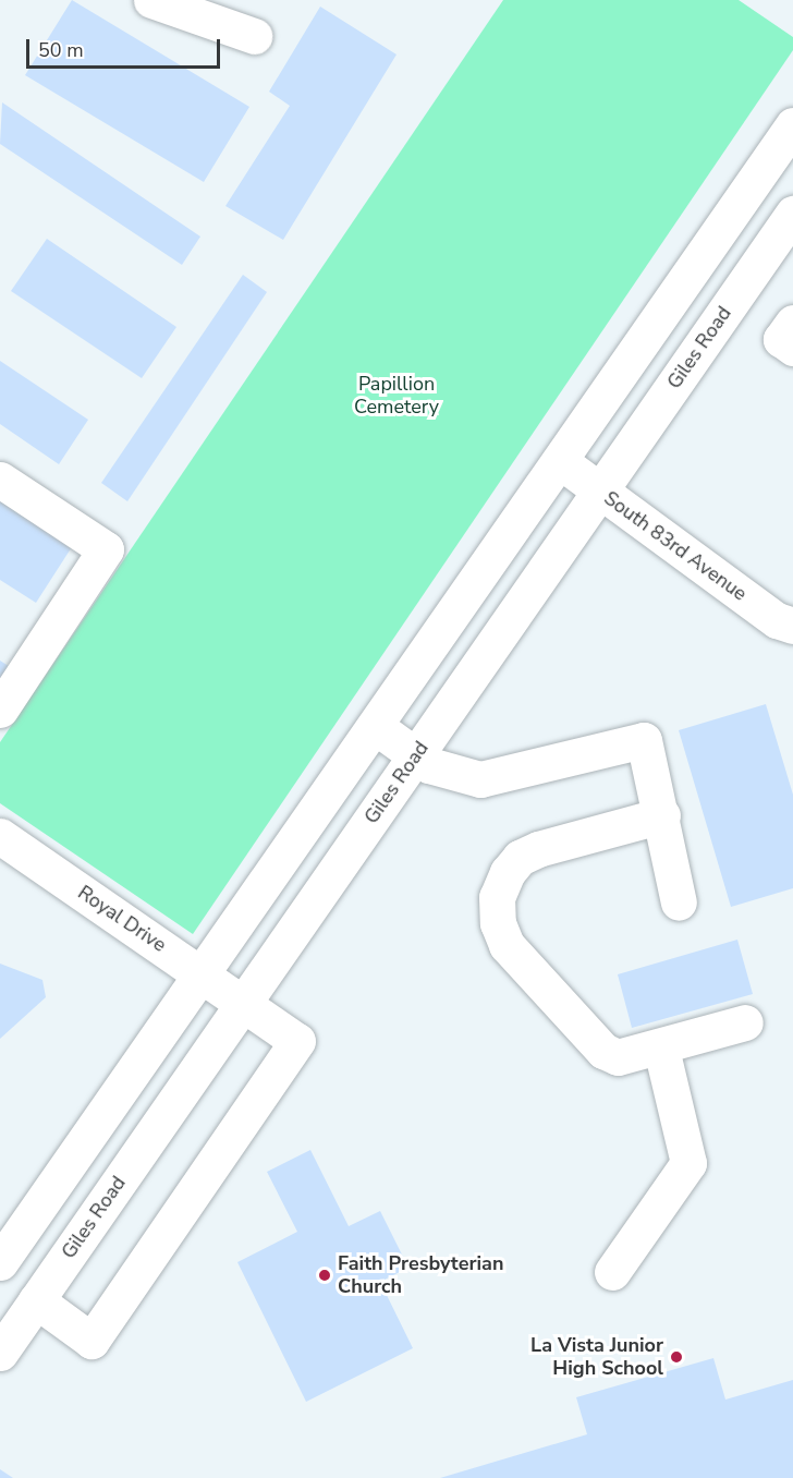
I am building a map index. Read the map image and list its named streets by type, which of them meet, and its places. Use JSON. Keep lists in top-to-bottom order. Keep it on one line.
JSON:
{"streets":{"main road":["Giles Road","South 83rd Avenue","Royal Drive"]},"crossings":[["Giles Road","South 83rd Avenue"],["Giles Road","Royal Drive"]],"parks":["Papillion Cemetery"],"places":["Faith Presbyterian Church","La Vista Junior High School"],"scale_bar":"50 m"}
